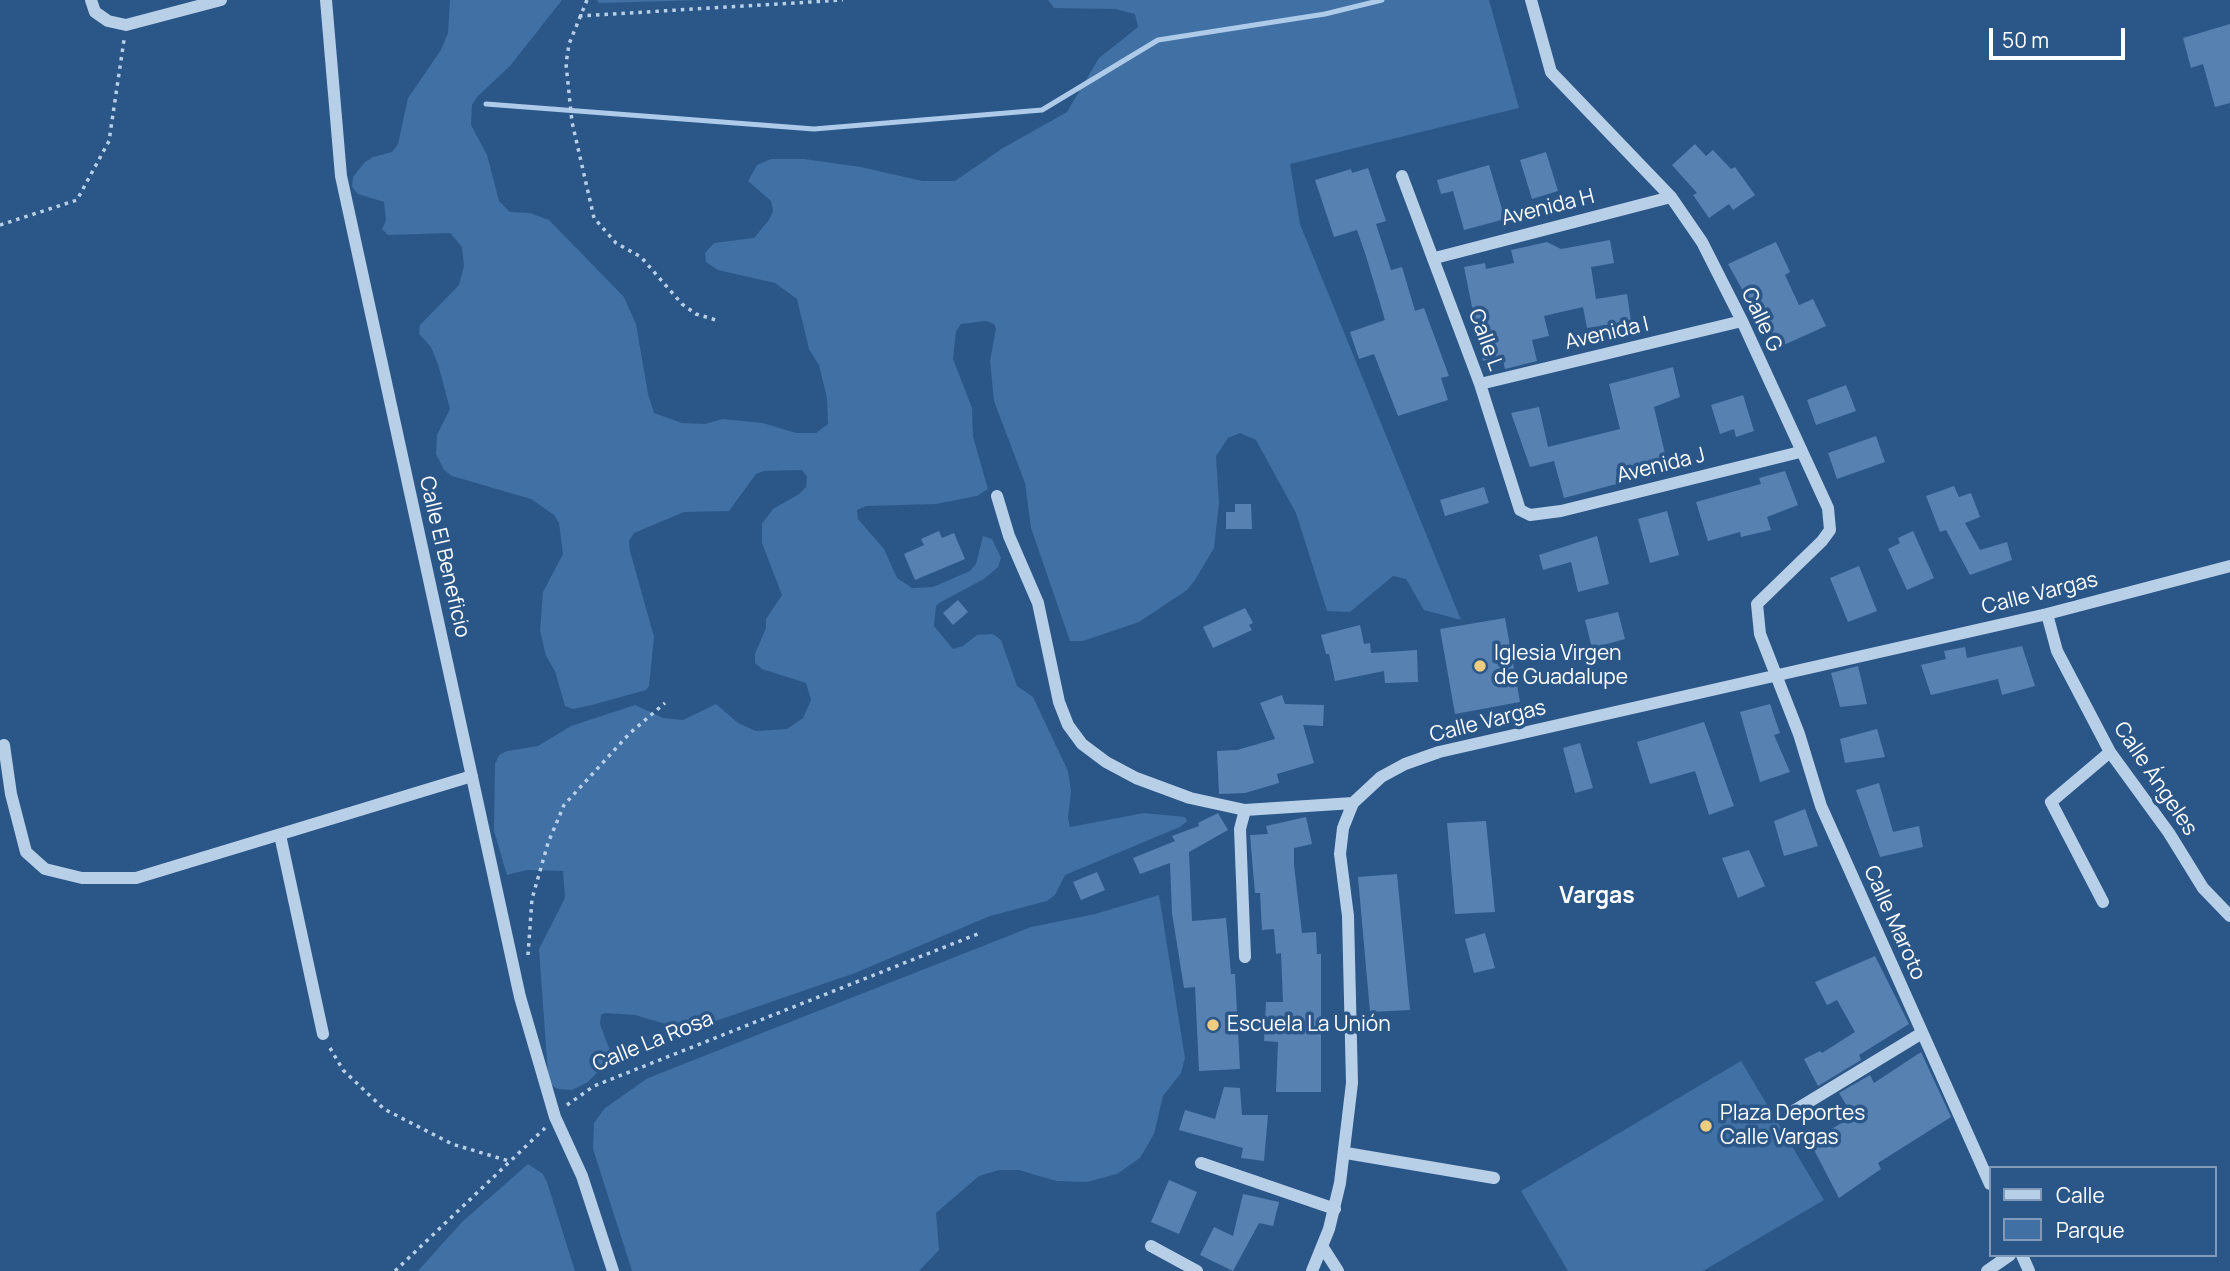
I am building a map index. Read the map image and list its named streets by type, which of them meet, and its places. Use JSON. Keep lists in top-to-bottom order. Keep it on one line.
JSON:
{"streets":{"street":["Avenida H","Calle G","Avenida I","Calle L","Avenida J","Calle El Beneficio","Calle Vargas","Calle Ángeles","Calle Maroto"],"path":["Calle La Rosa"]},"crossings":[["Avenida H","Calle G"],["Avenida H","Calle L"],["Calle G","Avenida I"],["Calle G","Avenida J"],["Calle G","Calle Vargas"],["Calle G","Calle Maroto"],["Avenida I","Calle L"],["Calle L","Avenida J"],["Calle El Beneficio","Calle La Rosa"],["Calle Vargas","Calle Ángeles"],["Calle Vargas","Calle Maroto"]],"districts":["Vargas"],"places":["Iglesia Virgen de Guadalupe","Escuela La Unión","Plaza Deportes Calle Vargas"],"legend":["Calle","Parque"],"scale_bar":"50 m"}
